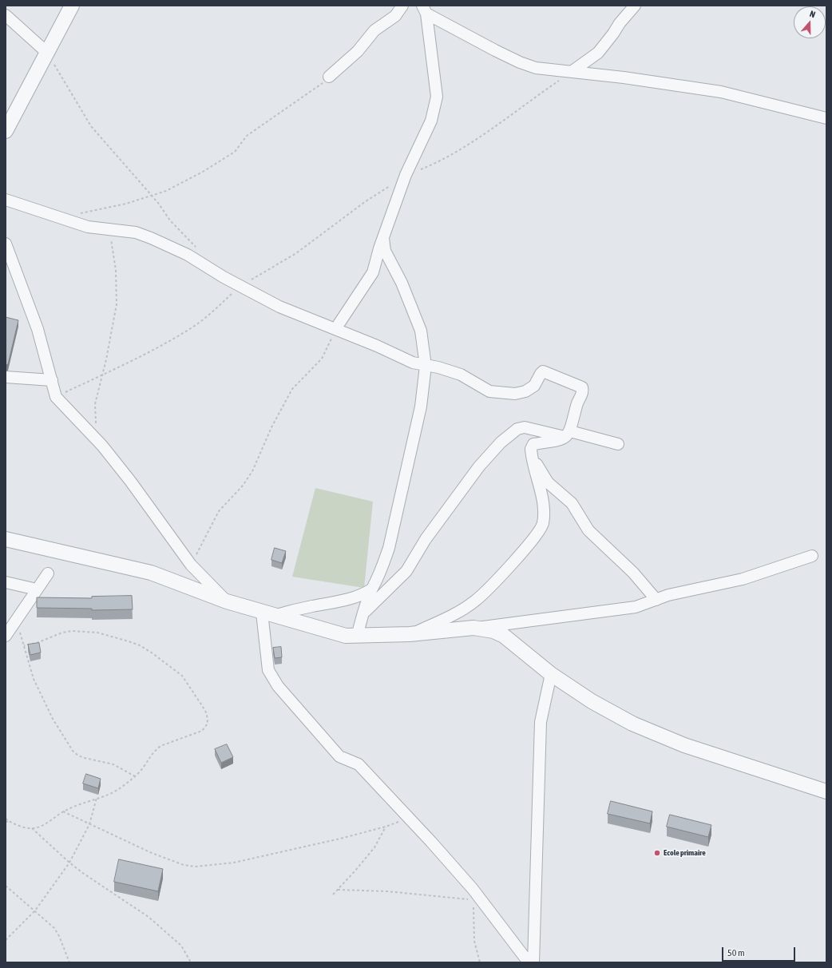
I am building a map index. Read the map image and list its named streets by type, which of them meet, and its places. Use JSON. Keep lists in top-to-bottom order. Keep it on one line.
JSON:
{"places":["Ecole primaire"],"scale_bar":"50 m","north":"top"}
